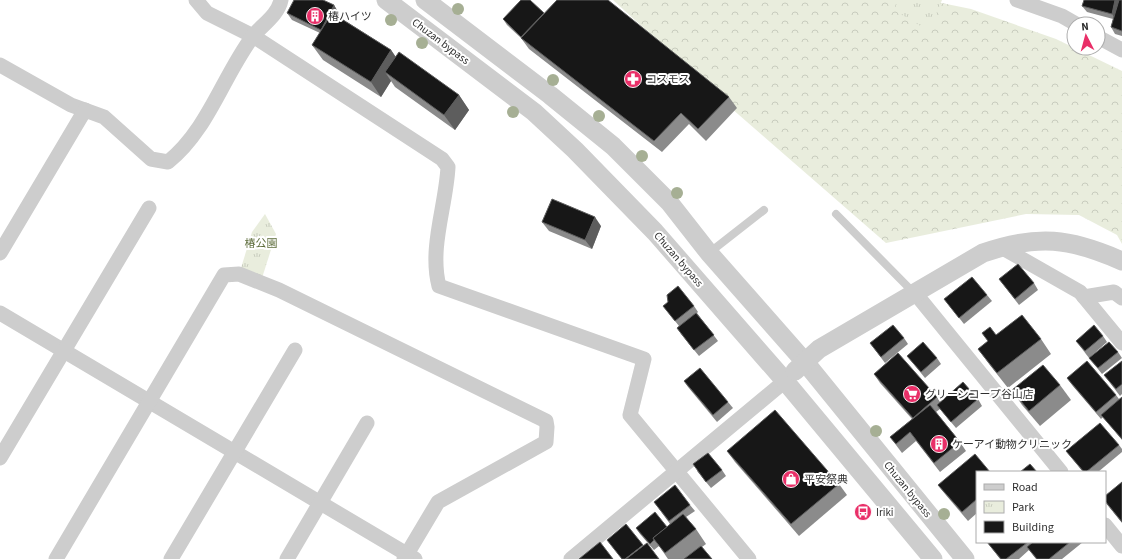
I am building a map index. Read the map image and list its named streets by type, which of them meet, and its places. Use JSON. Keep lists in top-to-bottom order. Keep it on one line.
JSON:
{"streets":{"street":["Chuzan bypass"]},"parks":["椿公園"],"places":{"building":["椿ハイツ","ケーアイ動物クリニック"],"pharmacy":["コスモス"],"supermarket":["グリーンコープ谷山店"],"shop":["平安祭典"],"bus stop":["Iriki"]},"legend":["Road","Park","Building"],"north":"top"}
